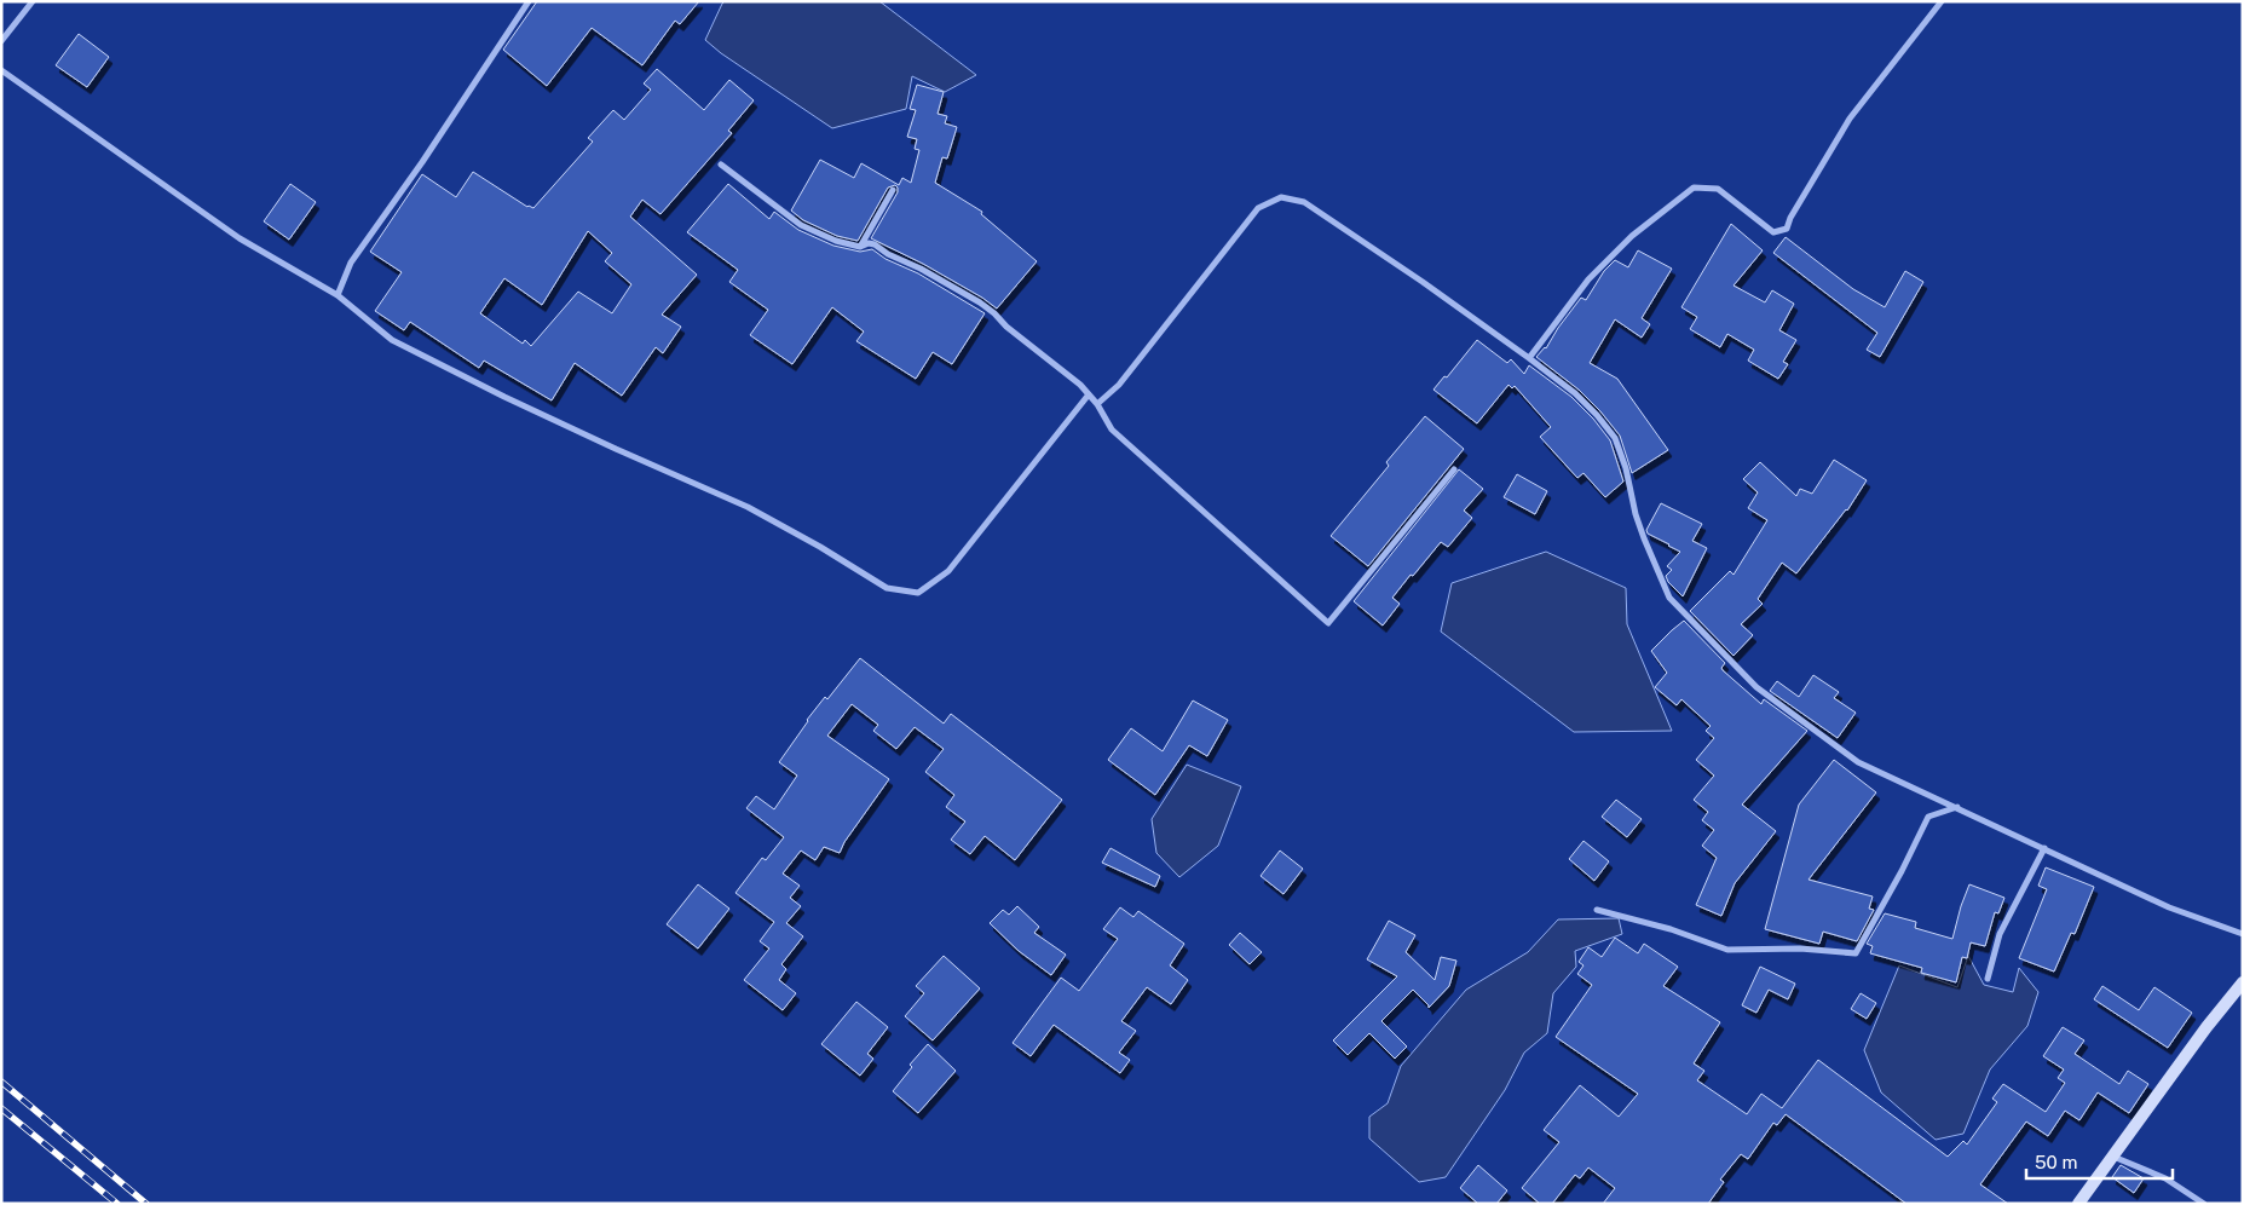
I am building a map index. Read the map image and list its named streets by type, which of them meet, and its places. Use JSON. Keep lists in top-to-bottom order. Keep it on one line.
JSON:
{"scale_bar":"50 m"}
